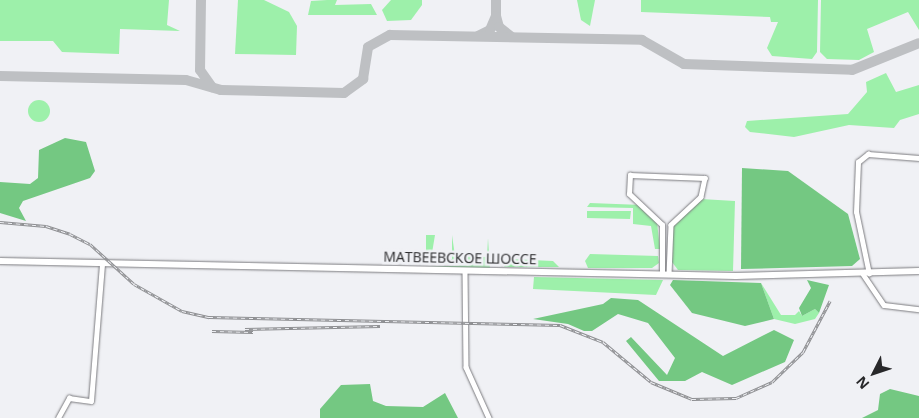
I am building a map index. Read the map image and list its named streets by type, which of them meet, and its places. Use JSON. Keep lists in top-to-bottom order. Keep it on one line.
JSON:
{"streets":{"main road":["МАТВЕЕВСКОЕ ШОССЕ"]},"north":"bottom left"}
